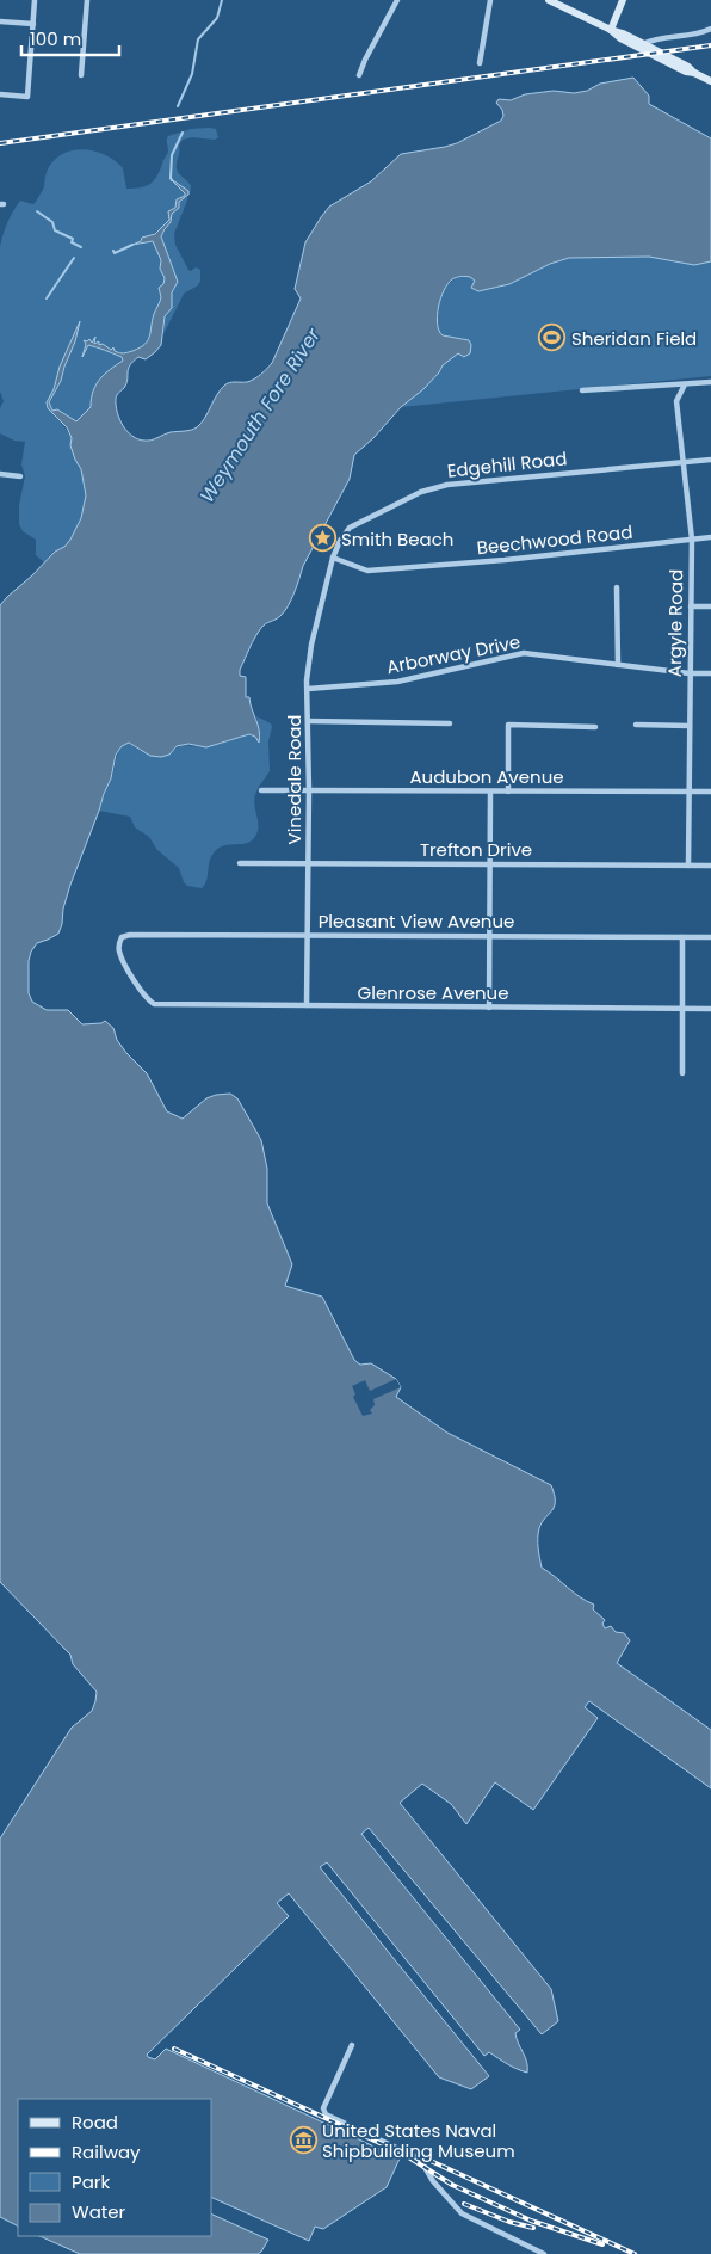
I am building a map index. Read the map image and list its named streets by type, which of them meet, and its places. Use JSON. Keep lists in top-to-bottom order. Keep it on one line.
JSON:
{"streets":{"street":["Edgehill Road","Beechwood Road","Argyle Road","Arborway Drive","Audubon Avenue","Vinedale Road","Trefton Drive","Pleasant View Avenue","Glenrose Avenue"]},"crossings":[["Edgehill Road","Beechwood Road"],["Edgehill Road","Argyle Road"],["Edgehill Road","Vinedale Road"],["Beechwood Road","Argyle Road"],["Beechwood Road","Vinedale Road"],["Argyle Road","Arborway Drive"],["Argyle Road","Audubon Avenue"],["Argyle Road","Trefton Drive"],["Arborway Drive","Vinedale Road"],["Audubon Avenue","Vinedale Road"],["Vinedale Road","Trefton Drive"],["Vinedale Road","Pleasant View Avenue"],["Vinedale Road","Glenrose Avenue"],["Pleasant View Avenue","Glenrose Avenue"]],"water":["Weymouth Fore River"],"places":{"sports":["Sheridan Field"],"place":["Smith Beach"],"museum":["United States Naval Shipbuilding Museum"]},"legend":["Road","Railway","Park","Water"],"scale_bar":"100 m"}
